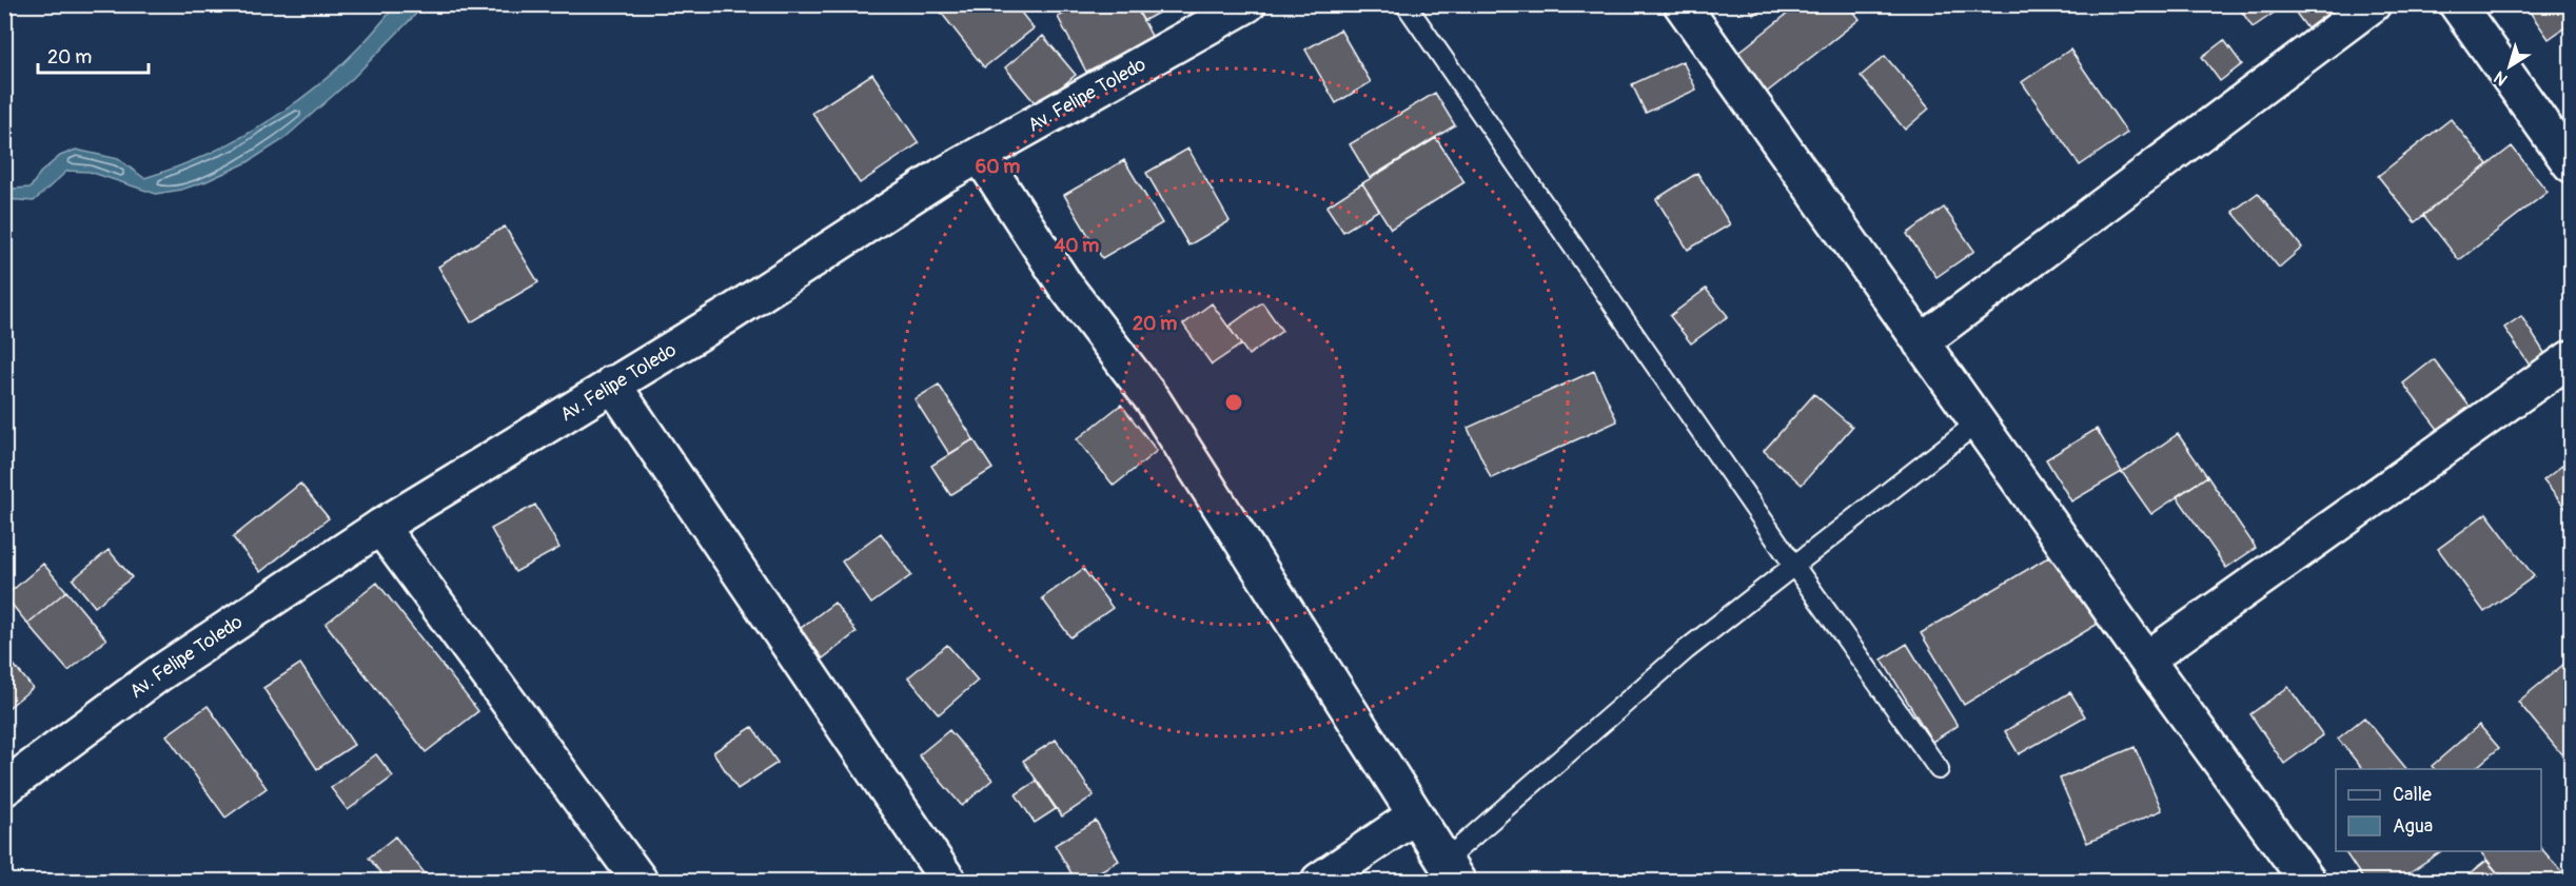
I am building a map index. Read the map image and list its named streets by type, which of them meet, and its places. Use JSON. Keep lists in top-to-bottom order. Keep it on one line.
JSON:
{"streets":{"street":["Av. Felipe Toledo"]},"legend":["Calle","Agua"],"scale_bar":"20 m","north":"bottom left","rings":["60 m","40 m","20 m"]}
